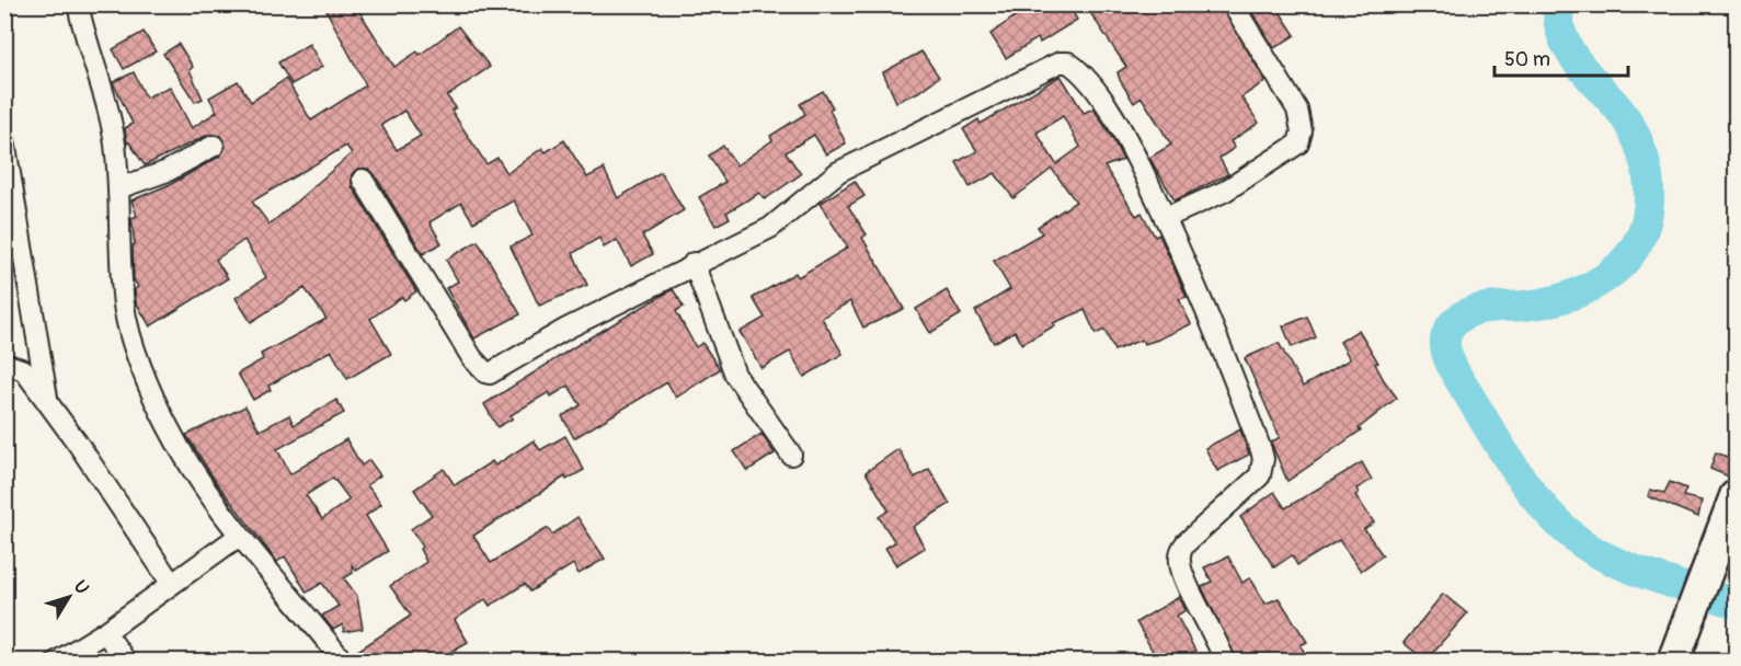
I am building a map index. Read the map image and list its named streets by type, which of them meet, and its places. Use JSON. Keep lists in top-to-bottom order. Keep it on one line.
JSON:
{"scale_bar":"50 m","north":"top right"}
